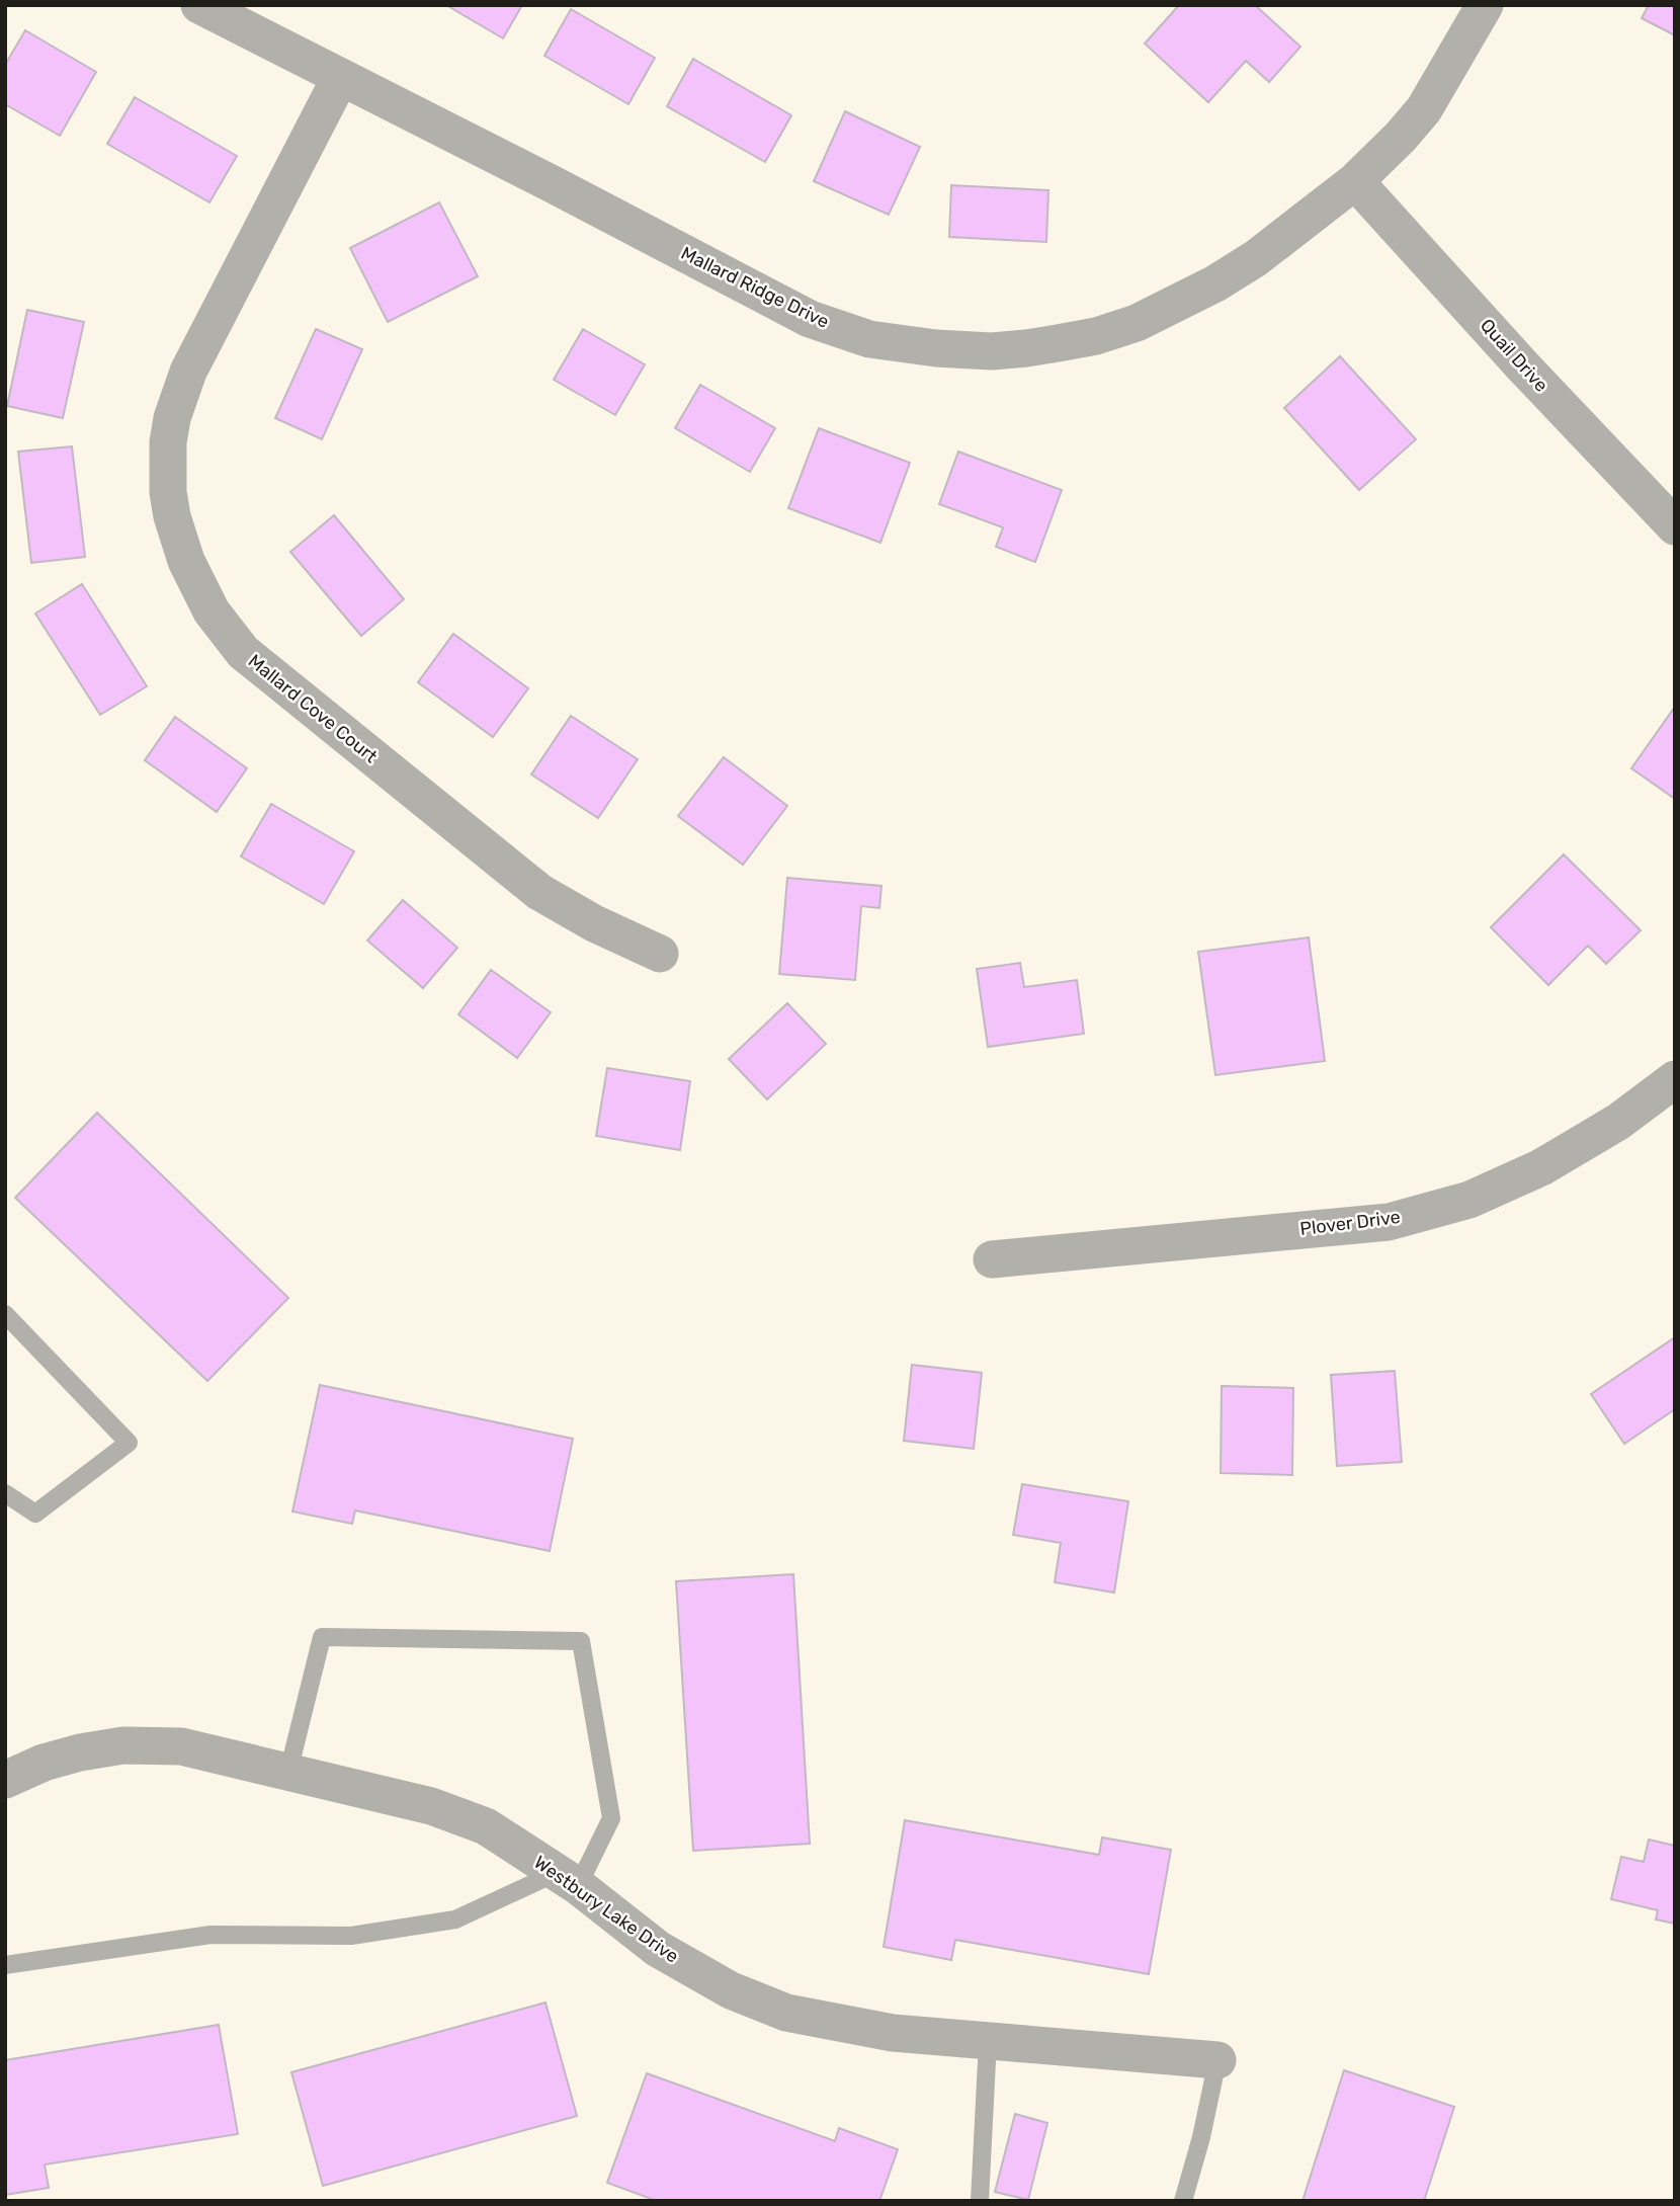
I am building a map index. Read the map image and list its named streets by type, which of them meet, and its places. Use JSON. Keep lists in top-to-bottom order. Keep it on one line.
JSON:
{"streets":{"street":["Mallard Ridge Drive","Quail Drive","Mallard Cove Court","Plover Drive","Westbury Lake Drive"]},"crossings":[["Mallard Ridge Drive","Quail Drive"],["Mallard Ridge Drive","Mallard Cove Court"]]}
